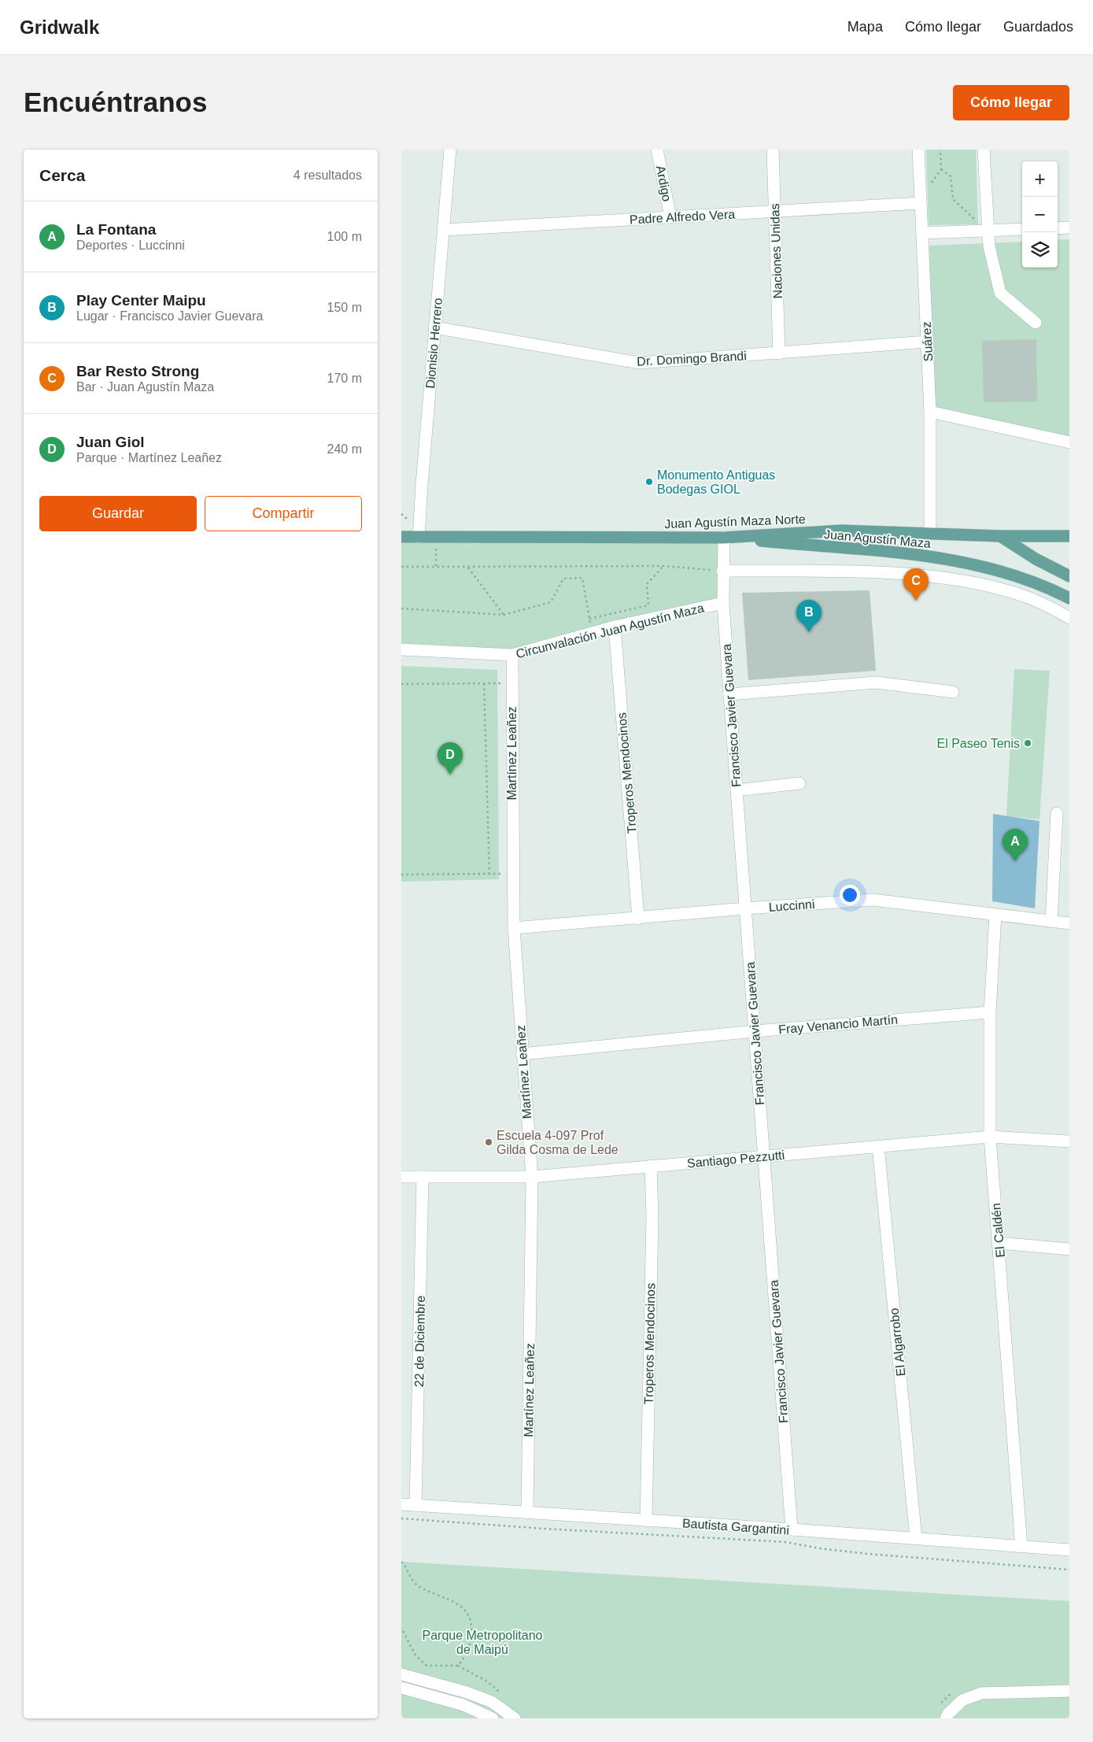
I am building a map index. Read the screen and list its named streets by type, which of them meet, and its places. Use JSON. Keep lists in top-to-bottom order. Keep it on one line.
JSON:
{"streets":{"main road":["Juan Agustín Maza Norte","Juan Agustín Maza"],"street":["Ardigo","Padre Alfredo Vera","Naciones Unidas","Suárez","Dionisio Herrero","Dr. Domingo Brandi","Circunvalación Juan Agustín Maza","Francisco Javier Guevara","Martínez Leañez","Troperos Mendocinos","Luccinni","Fray Venancio Martín","Santiago Pezzutti","El Caldén","22 de Diciembre","El Algarrobo","Bautista Gargantini"]},"crossings":[["Ardigo","Padre Alfredo Vera"],["Padre Alfredo Vera","Naciones Unidas"],["Padre Alfredo Vera","Suárez"],["Padre Alfredo Vera","Dionisio Herrero"],["Naciones Unidas","Dr. Domingo Brandi"],["Suárez","Dr. Domingo Brandi"],["Suárez","Juan Agustín Maza Norte"],["Dionisio Herrero","Dr. Domingo Brandi"],["Dionisio Herrero","Juan Agustín Maza Norte"],["Juan Agustín Maza Norte","Juan Agustín Maza"],["Juan Agustín Maza Norte","Francisco Javier Guevara"],["Juan Agustín Maza","Francisco Javier Guevara"],["Circunvalación Juan Agustín Maza","Francisco Javier Guevara"],["Circunvalación Juan Agustín Maza","Martínez Leañez"],["Circunvalación Juan Agustín Maza","Troperos Mendocinos"],["Francisco Javier Guevara","Luccinni"],["Francisco Javier Guevara","Fray Venancio Martín"],["Francisco Javier Guevara","Santiago Pezzutti"],["Francisco Javier Guevara","Bautista Gargantini"],["Martínez Leañez","Luccinni"],["Martínez Leañez","Fray Venancio Martín"],["Martínez Leañez","Santiago Pezzutti"],["Martínez Leañez","Bautista Gargantini"],["Troperos Mendocinos","Luccinni"],["Troperos Mendocinos","Santiago Pezzutti"],["Troperos Mendocinos","Bautista Gargantini"],["Luccinni","El Caldén"],["Fray Venancio Martín","El Caldén"],["Santiago Pezzutti","El Caldén"],["Santiago Pezzutti","22 de Diciembre"],["Santiago Pezzutti","El Algarrobo"],["El Caldén","Bautista Gargantini"],["22 de Diciembre","Bautista Gargantini"],["El Algarrobo","Bautista Gargantini"]],"parks":["Parque Metropolitano de Maipú"],"places":["Monumento Antiguas Bodegas GIOL","El Paseo Tenis","Escuela 4-097 Prof Gilda Cosma de Lede"],"page":{"header":"Gridwalk","nav":["Mapa","Cómo llegar","Guardados"],"buttons":["Cómo llegar",["Guardar","Compartir"]],"title":"Encuéntranos","heading":["Cerca","4 resultados"],"map_buttons":["+","−"],"list":[{"mark":"A","name":"La Fontana","note":"Deportes · Luccinni","value":"100 m"},{"mark":"B","name":"Play Center Maipu","note":"Lugar · Francisco Javier Guevara","value":"150 m"},{"mark":"C","name":"Bar Resto Strong","note":"Bar · Juan Agustín Maza","value":"170 m"},{"mark":"D","name":"Juan Giol","note":"Parque · Martínez Leañez","value":"240 m"}],"pins":["C","B","D","A"]}}
